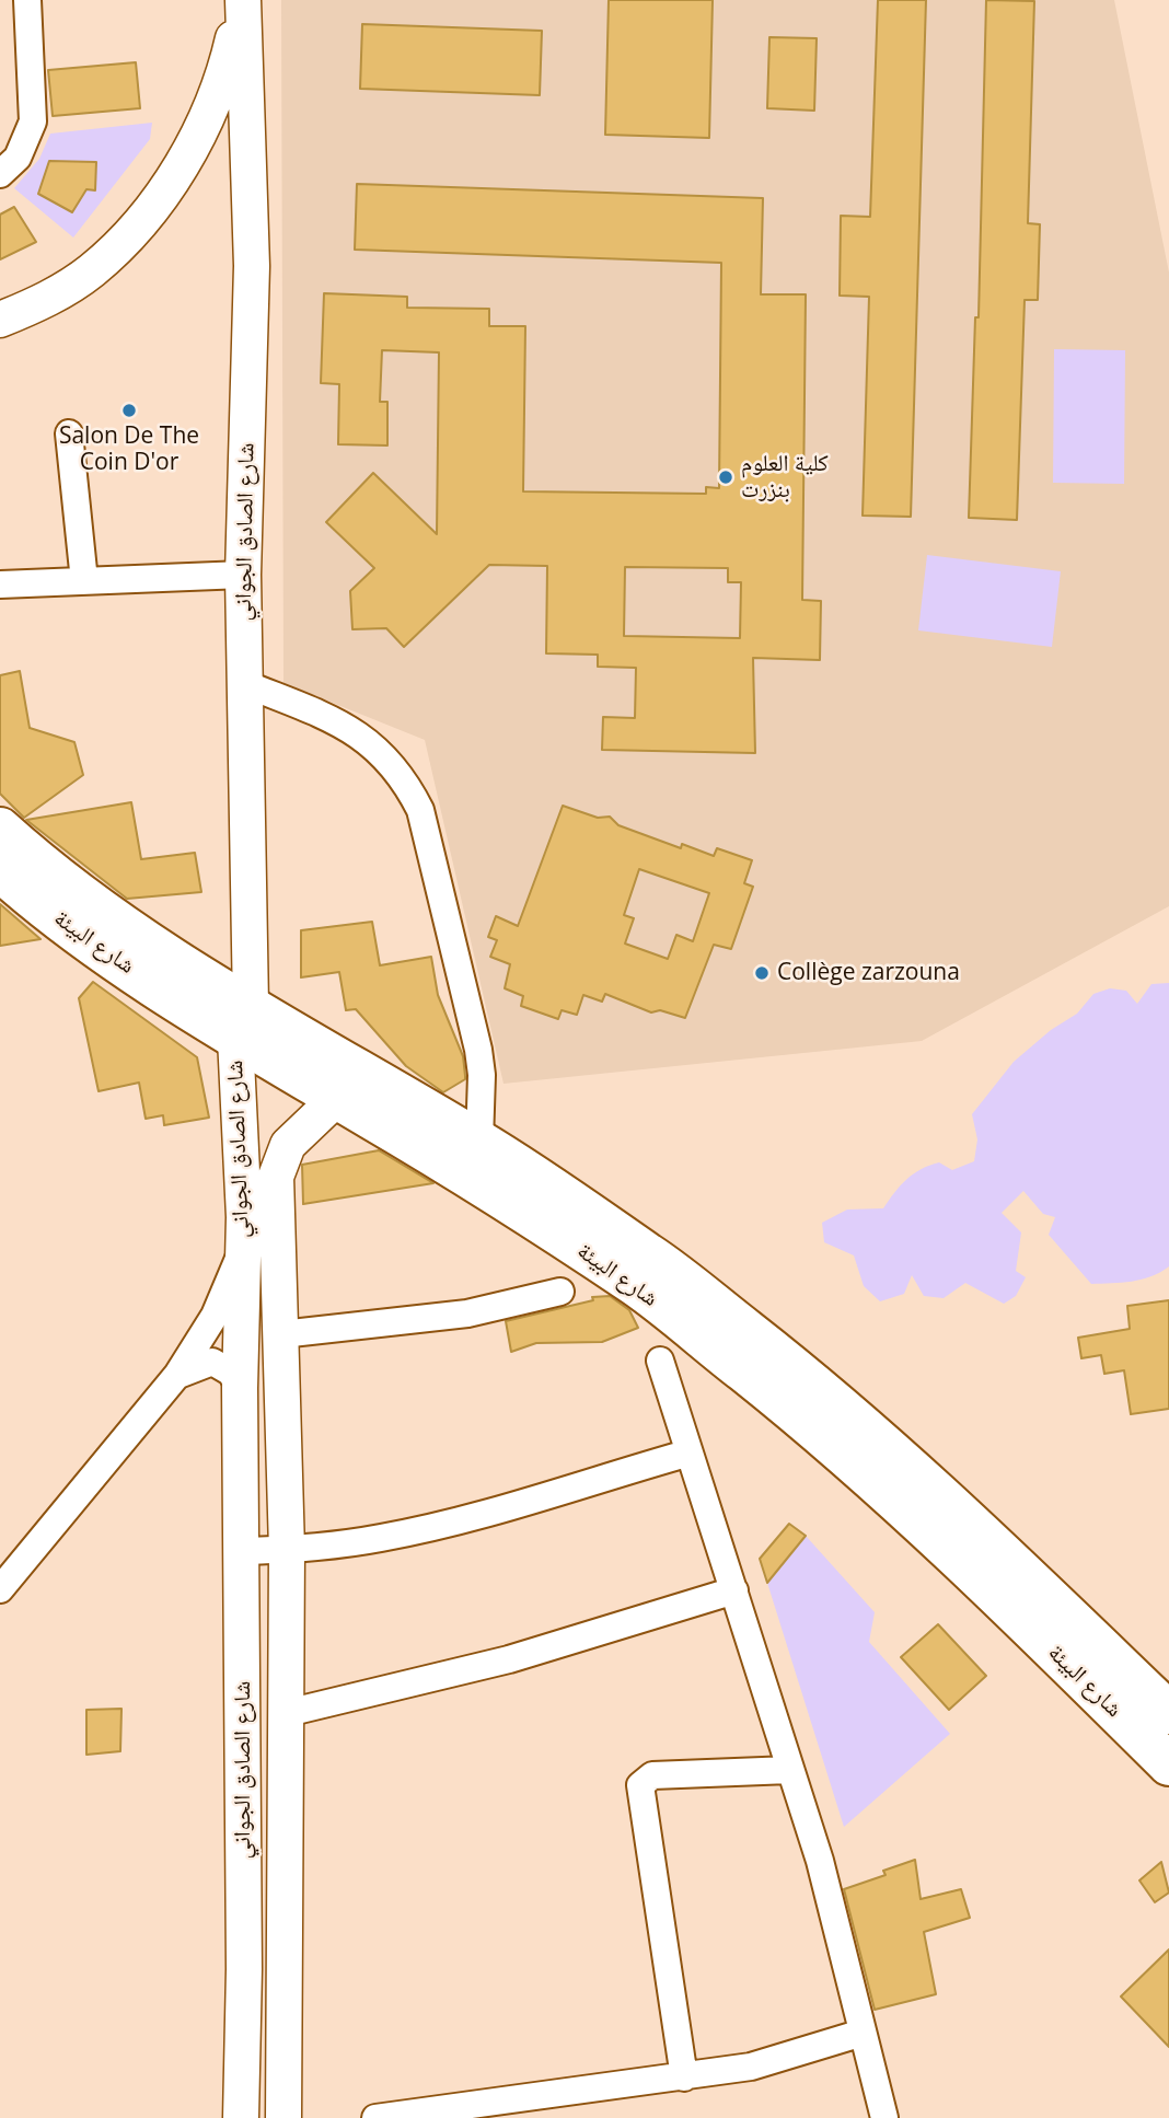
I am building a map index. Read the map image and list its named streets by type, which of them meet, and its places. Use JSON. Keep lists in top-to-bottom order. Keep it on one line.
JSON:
{"streets":{"main road":["شارع البيئة"],"street":["شارع الصادق الجواني"]},"crossings":[["شارع الصادق الجواني","شارع البيئة"]],"places":["Salon De The Coin D'or","كلية العلوم بنزرت","Collège zarzouna"]}
